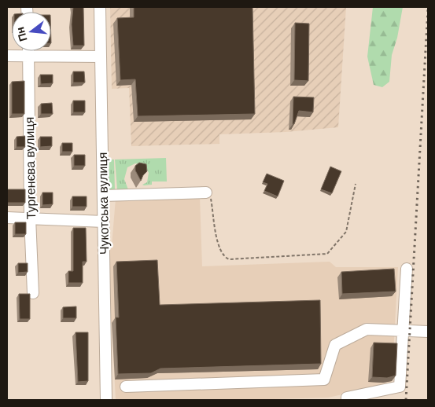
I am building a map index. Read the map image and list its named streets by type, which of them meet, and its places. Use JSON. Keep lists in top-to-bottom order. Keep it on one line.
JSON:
{"streets":{"street":["Тургенєва вулиця","Чукотська вулиця"]},"north":"left"}
